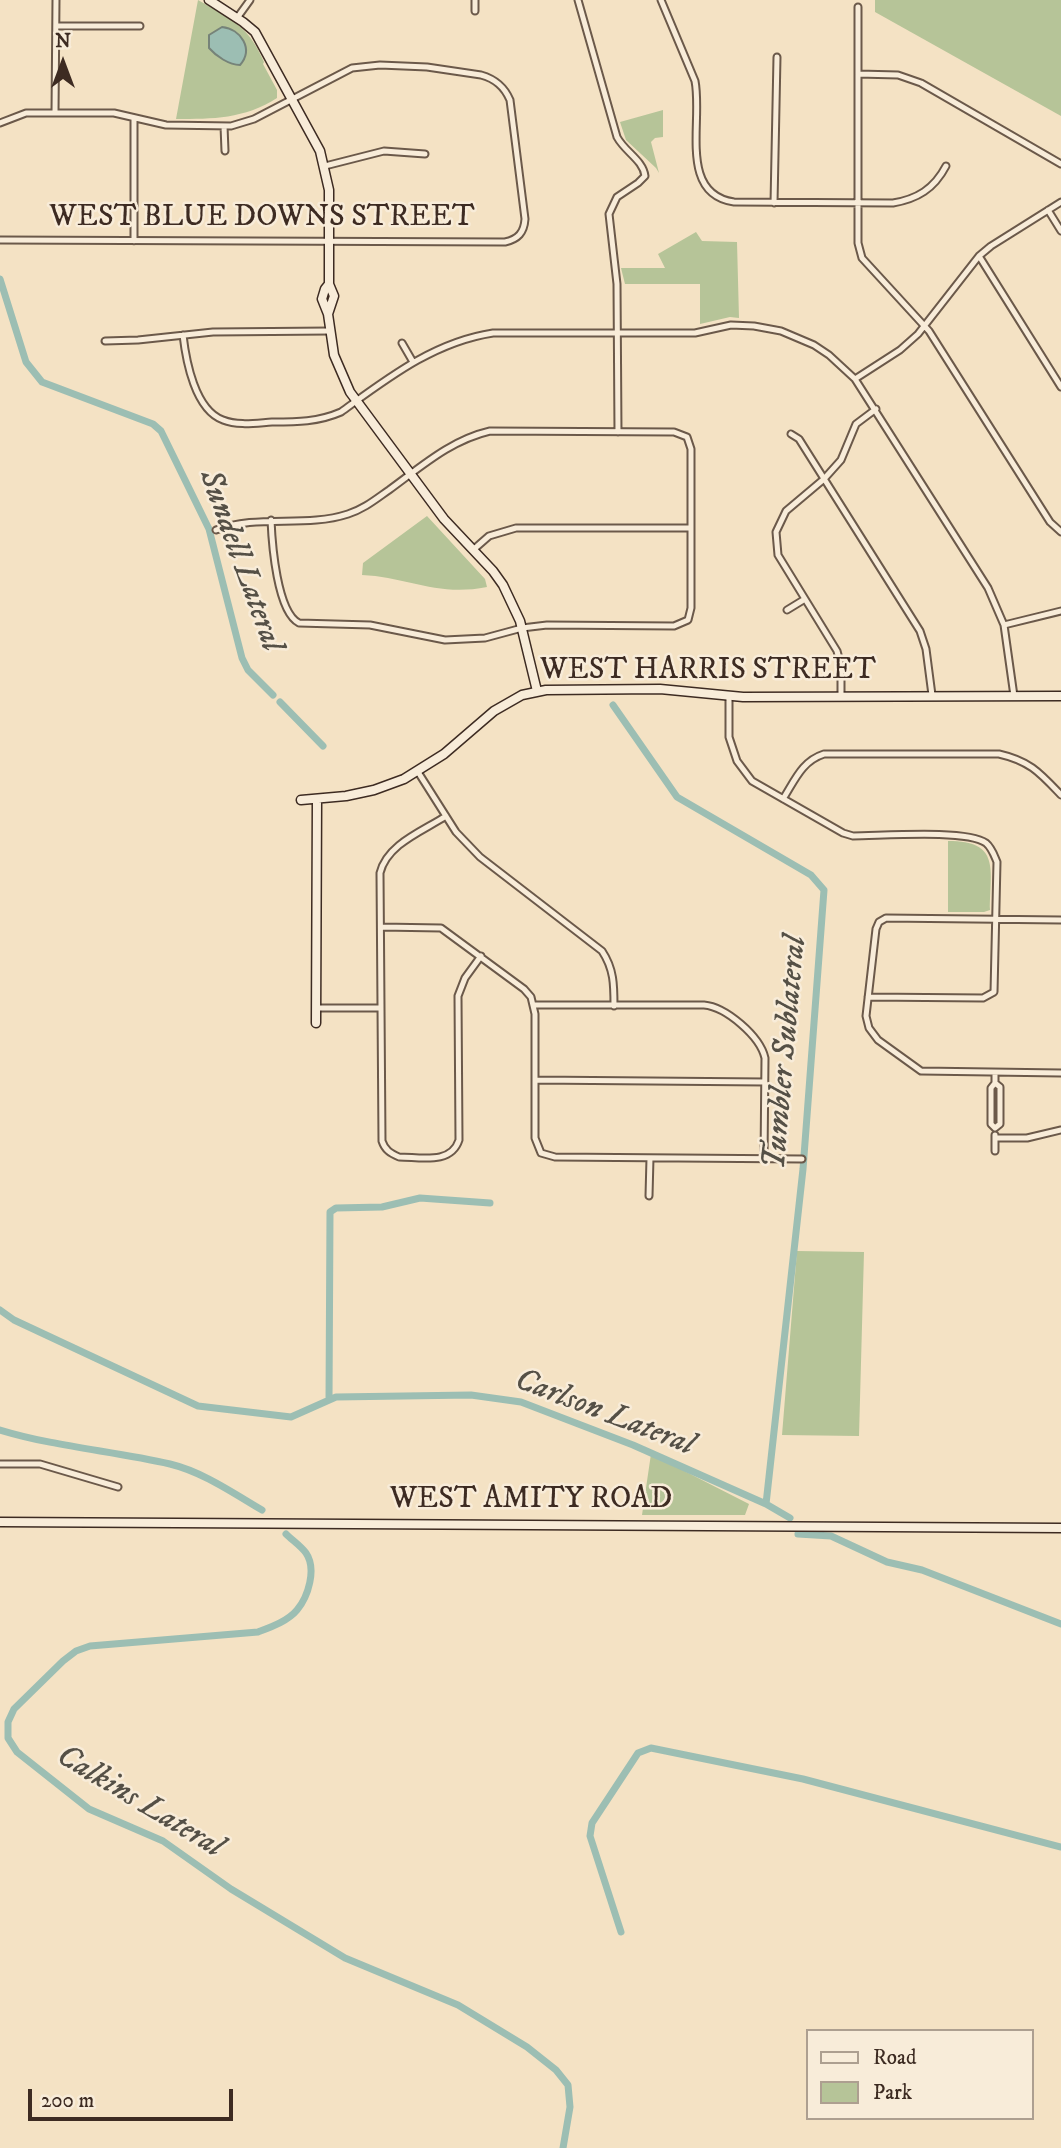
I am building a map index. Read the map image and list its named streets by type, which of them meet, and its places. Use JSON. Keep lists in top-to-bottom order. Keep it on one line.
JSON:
{"streets":{"street":["WEST BLUE DOWNS STREET","WEST HARRIS STREET","WEST AMITY ROAD"]},"water":["Sundell Lateral","Tumbler Sublateral","Carlson Lateral","Calkins Lateral"],"legend":["Road","Park"],"scale_bar":"200 m","north":"top"}
